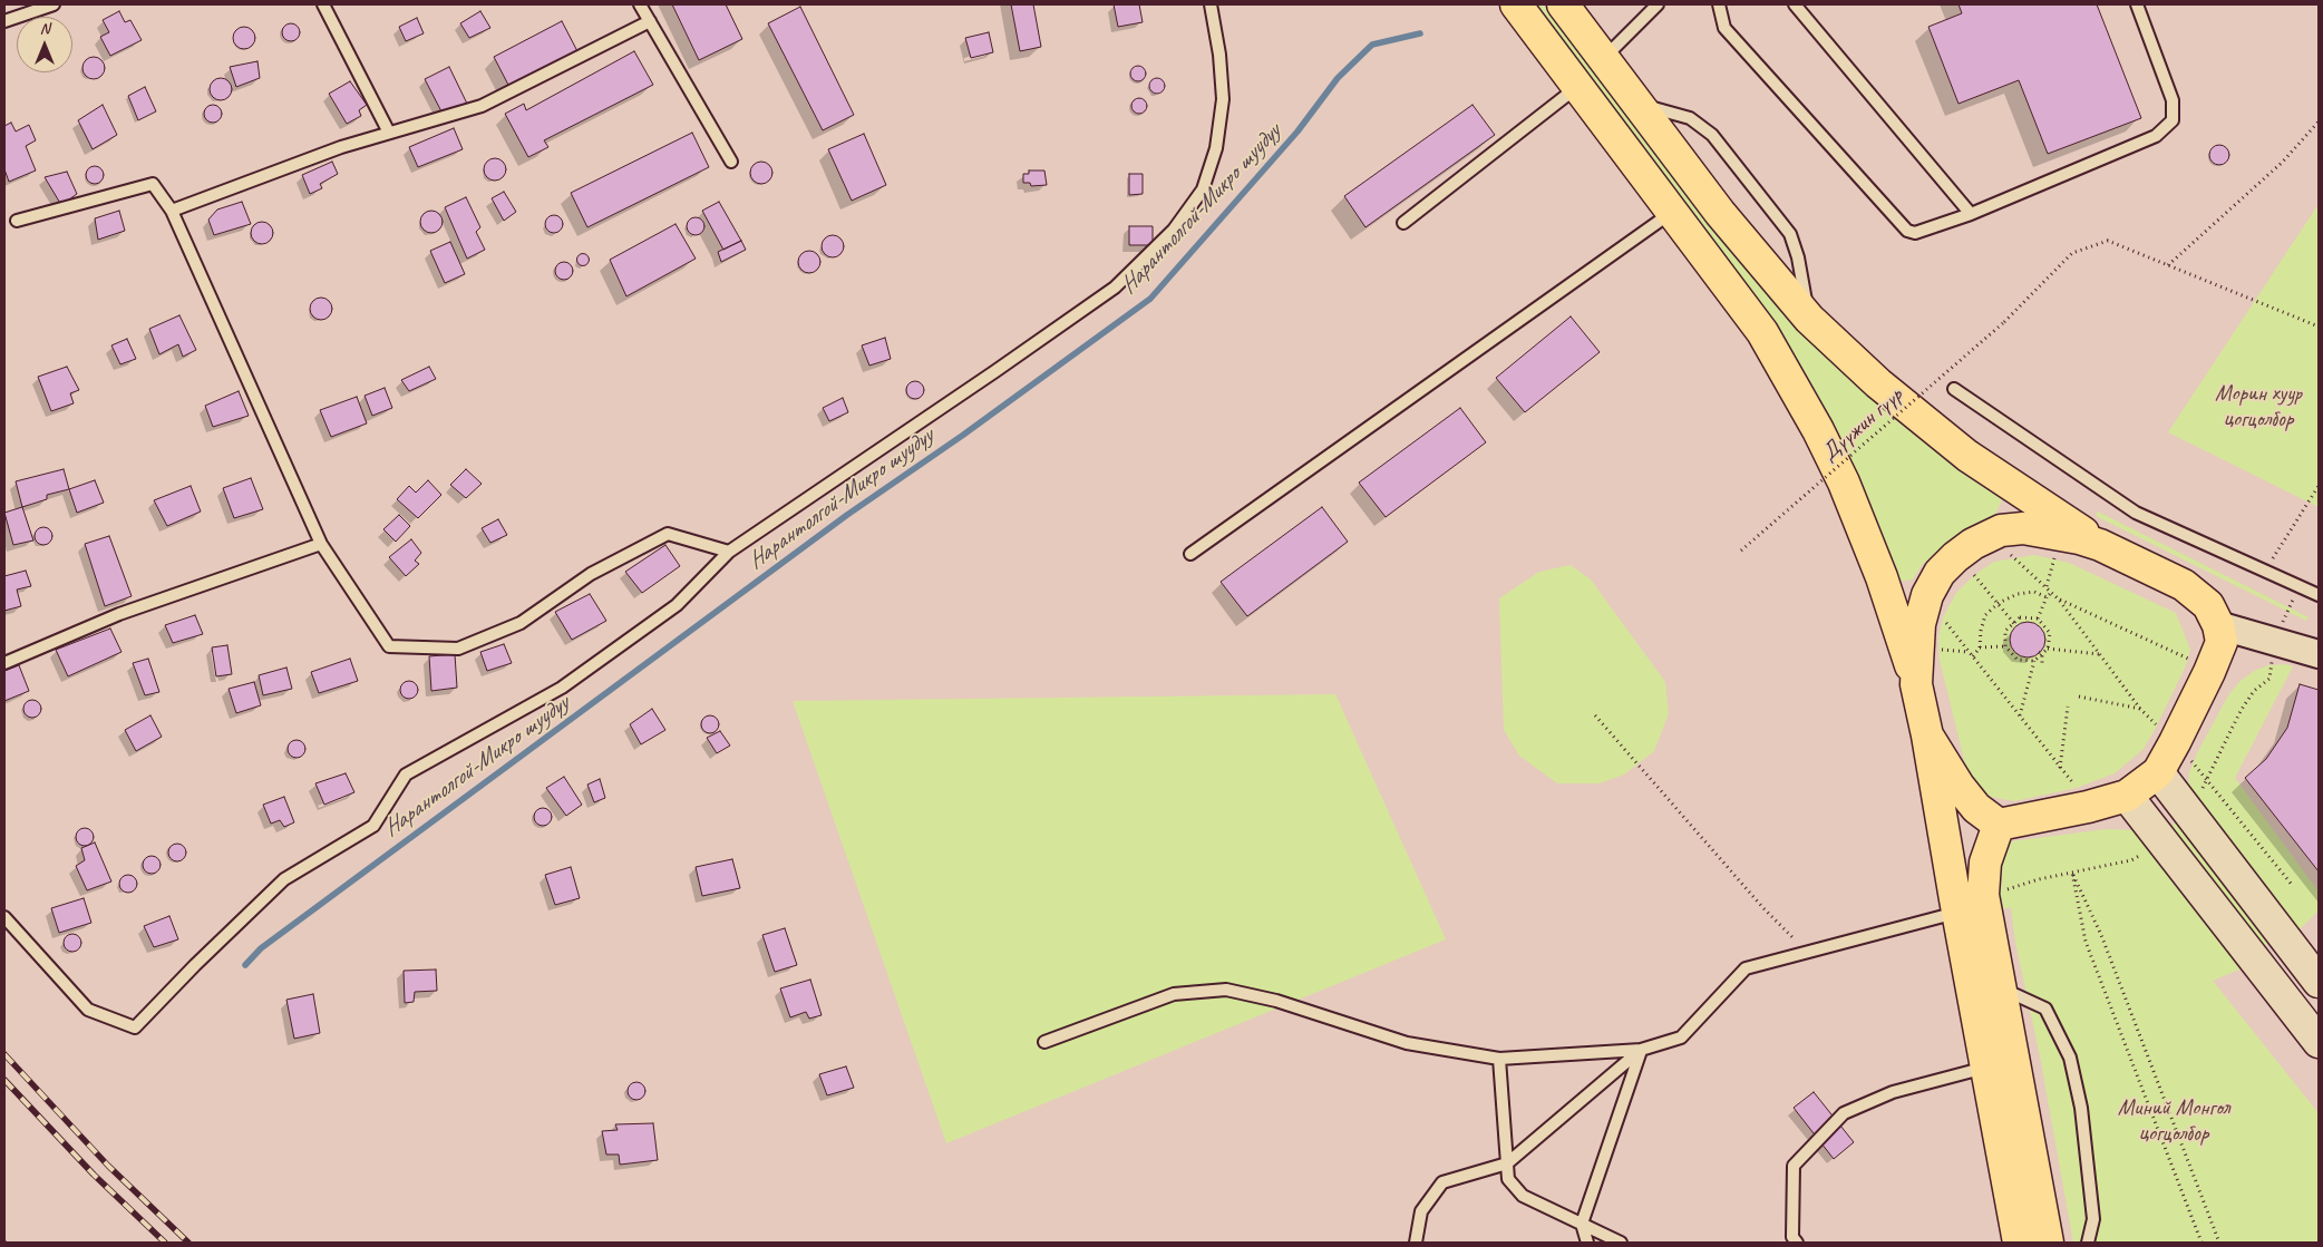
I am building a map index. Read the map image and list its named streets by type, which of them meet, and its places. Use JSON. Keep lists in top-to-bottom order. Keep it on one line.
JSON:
{"streets":{"path":["Дүүжин гүүр"]},"water":["Нарантолгой-Микро шуудуу"],"parks":["Морин хуур цогцолбор","Миний Монгол цогцолбор"],"north":"top"}
